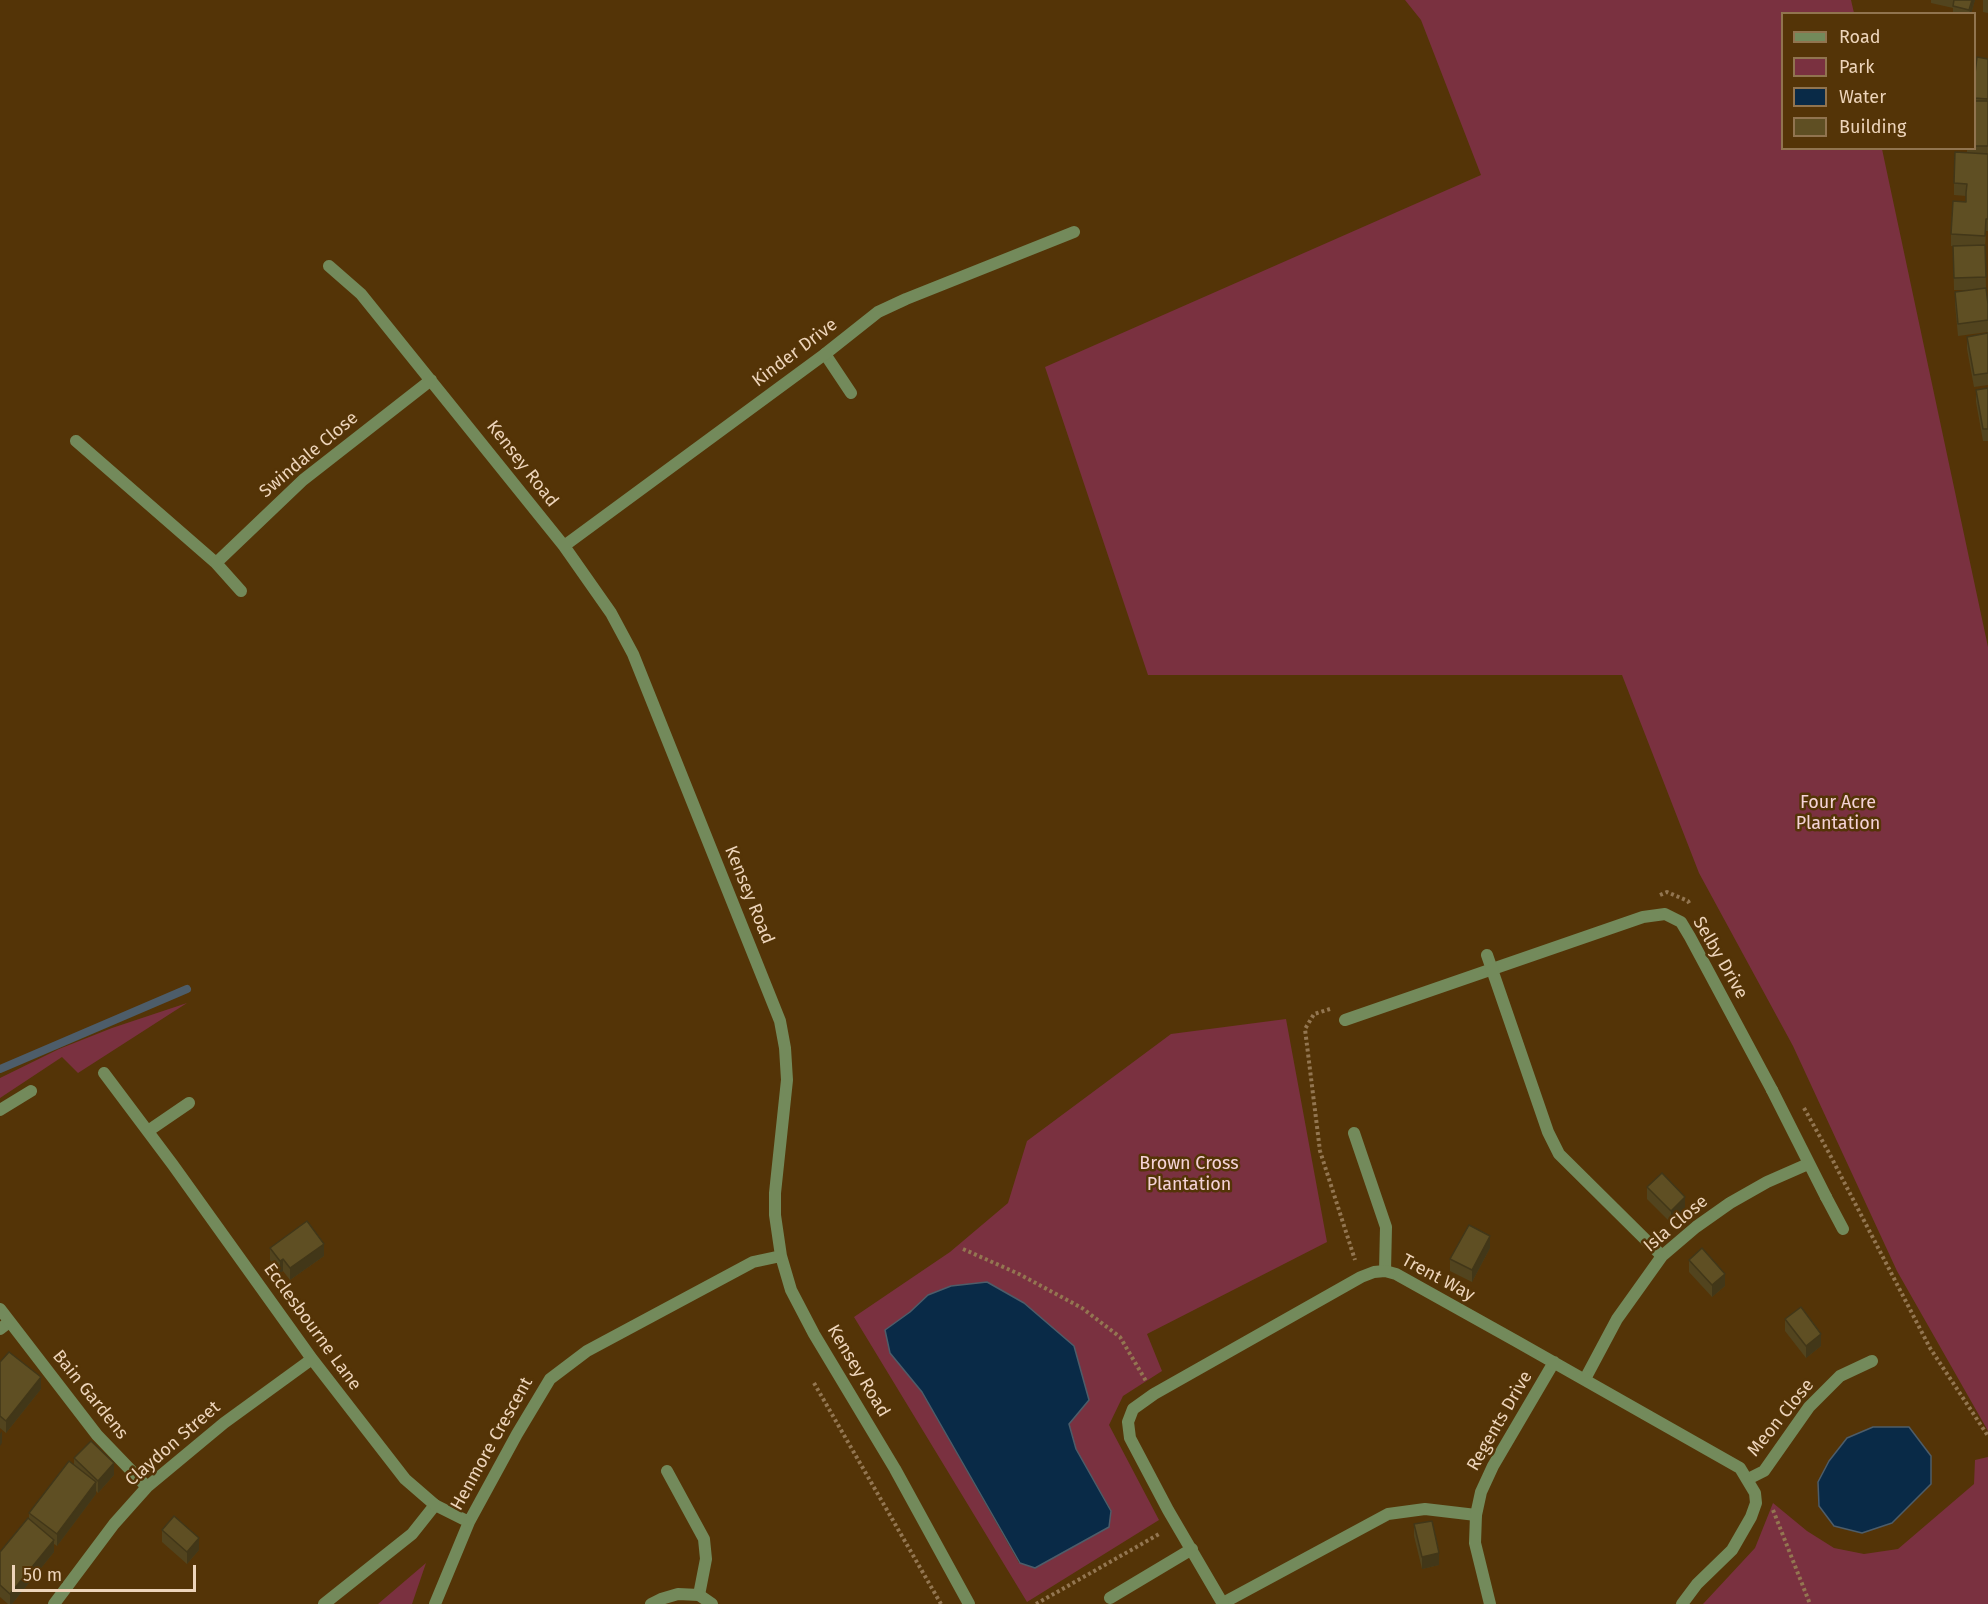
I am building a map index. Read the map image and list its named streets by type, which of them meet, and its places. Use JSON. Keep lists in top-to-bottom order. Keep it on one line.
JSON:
{"streets":{"street":["Kinder Drive","Swindale Close","Kensey Road","Selby Drive","Isla Close","Trent Way","Ecclesbourne Lane","Bain Gardens","Meon Close","Regents Drive","Claydon Street","Henmore Crescent"]},"crossings":[["Kinder Drive","Kensey Road"],["Swindale Close","Kensey Road"],["Kensey Road","Henmore Crescent"],["Selby Drive","Isla Close"],["Isla Close","Trent Way"],["Trent Way","Meon Close"],["Trent Way","Regents Drive"],["Ecclesbourne Lane","Claydon Street"],["Ecclesbourne Lane","Henmore Crescent"],["Bain Gardens","Claydon Street"]],"parks":["Four Acre Plantation","Brown Cross Plantation"],"legend":["Road","Park","Water","Building"],"scale_bar":"50 m"}
